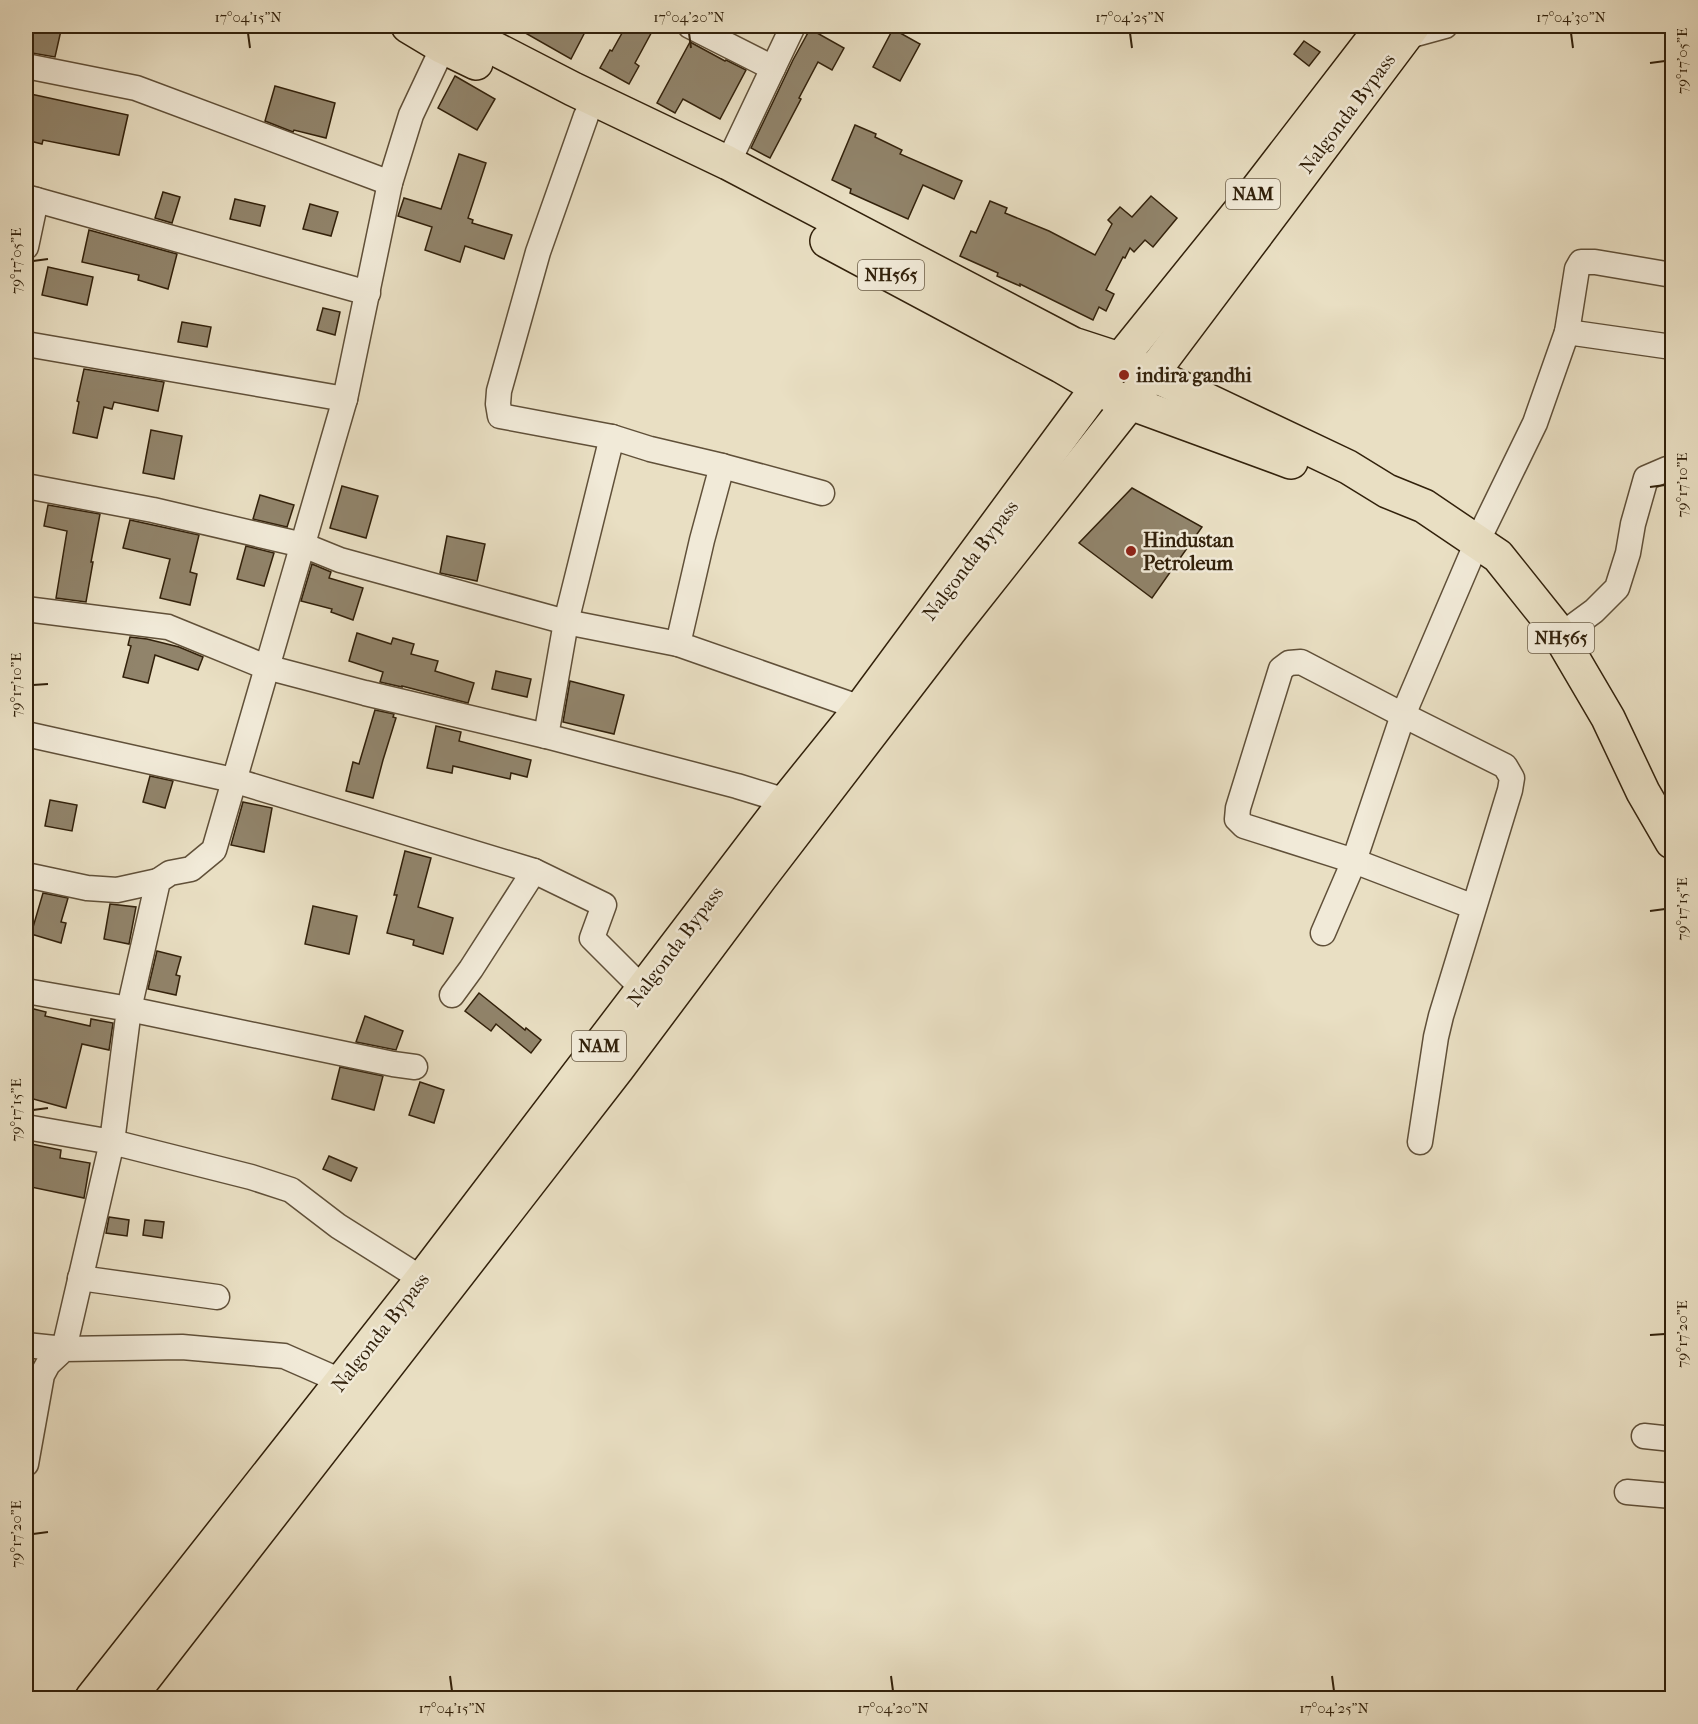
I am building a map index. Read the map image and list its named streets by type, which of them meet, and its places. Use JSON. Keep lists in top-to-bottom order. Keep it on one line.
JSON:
{"streets":{"highway":["Nalgonda Bypass","NAM","NH565"]},"crossings":[["Nalgonda Bypass","NAM"],["Nalgonda Bypass","NH565"],["NAM","NH565"]],"places":["indira gandhi","Hindustan Petroleum"],"coordinates":["17°04'15\"N","17°04'20\"N","17°04'25\"N","17°04'30\"N","79°17'05\"E","79°17'10\"E","79°17'15\"E","79°17'20\"E"]}
